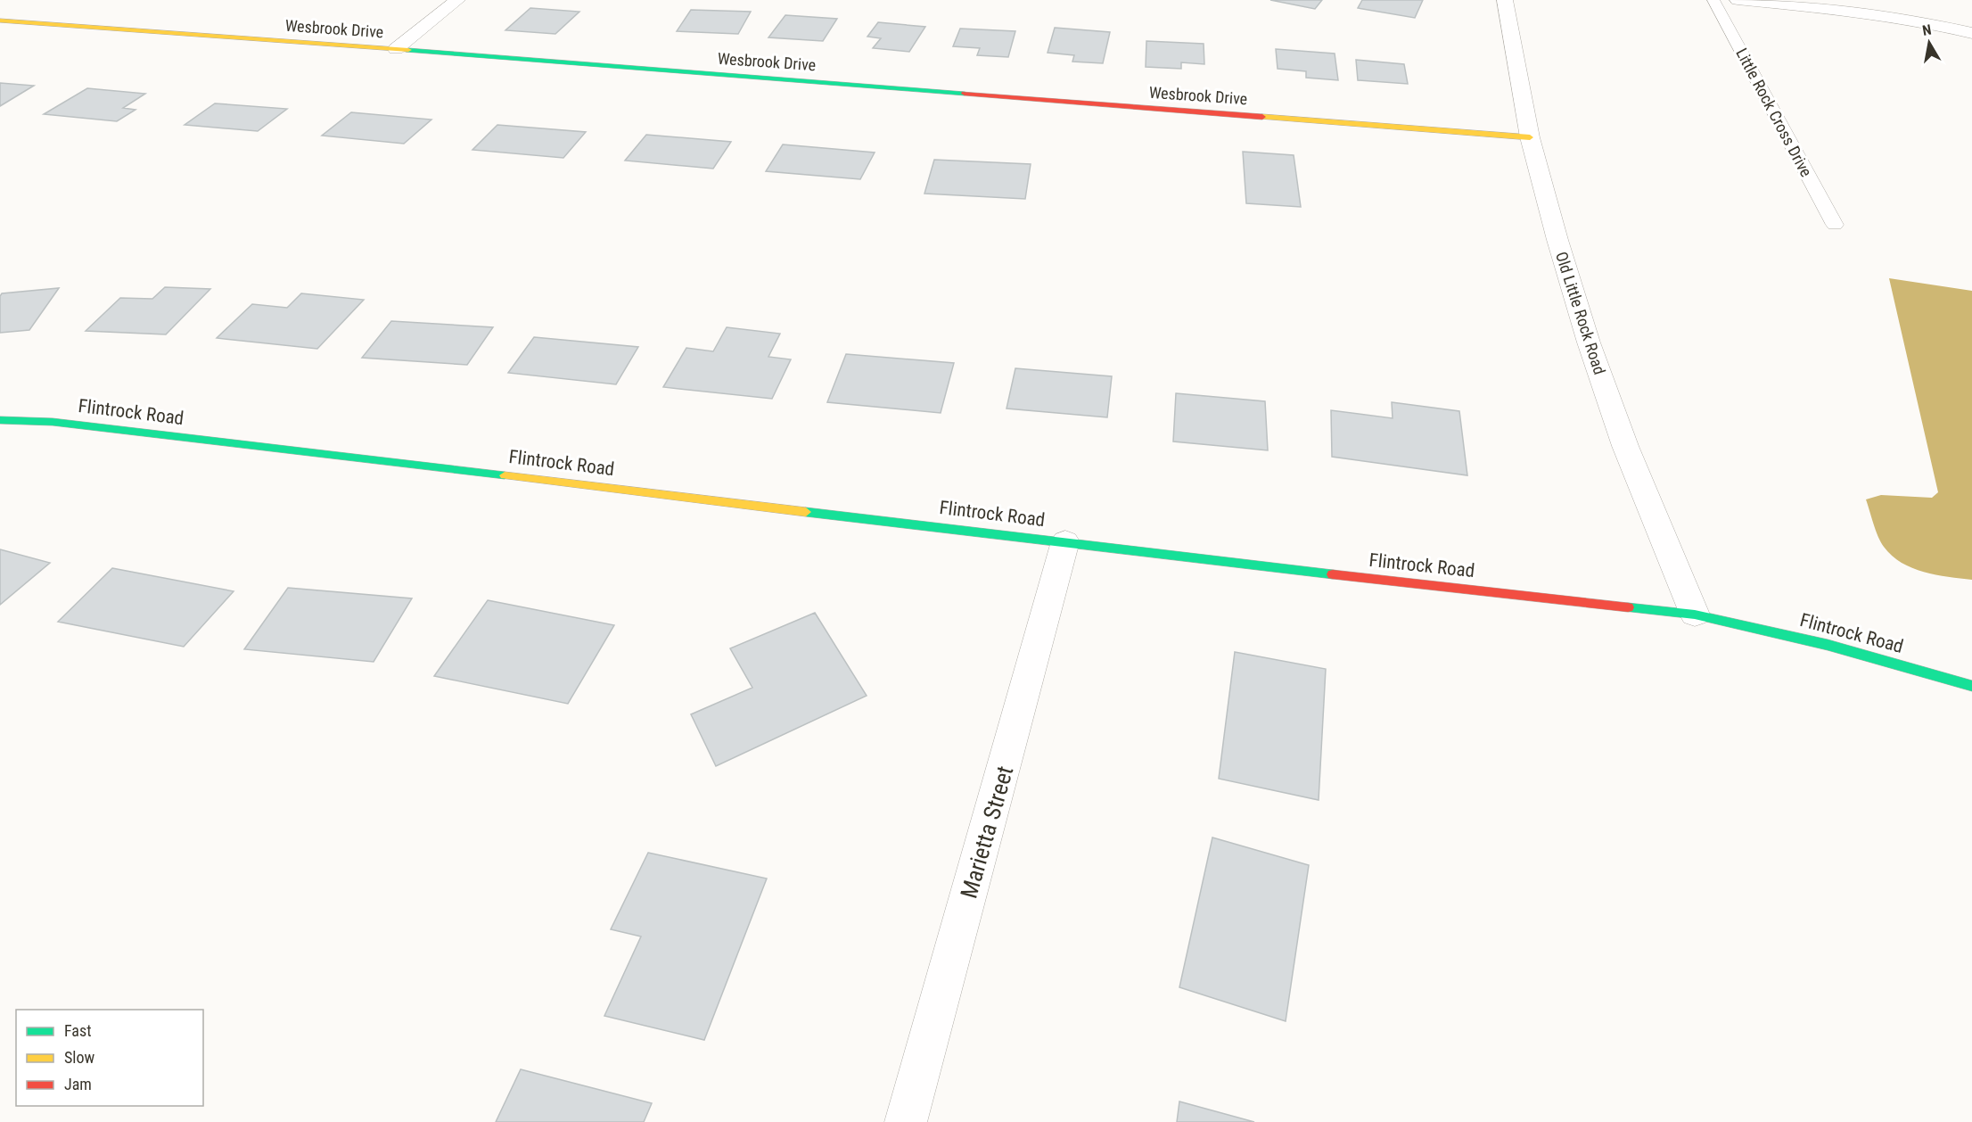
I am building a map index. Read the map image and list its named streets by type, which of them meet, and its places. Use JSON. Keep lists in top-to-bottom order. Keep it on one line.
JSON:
{"streets":{"street":["Wesbrook Drive","Old Little Rock Road","Flintrock Road","Marietta Street"],"lane":["Little Rock Cross Drive"]},"crossings":[["Wesbrook Drive","Old Little Rock Road"],["Old Little Rock Road","Flintrock Road"],["Flintrock Road","Marietta Street"]],"legend":["Fast","Slow","Jam"],"north":"top"}
